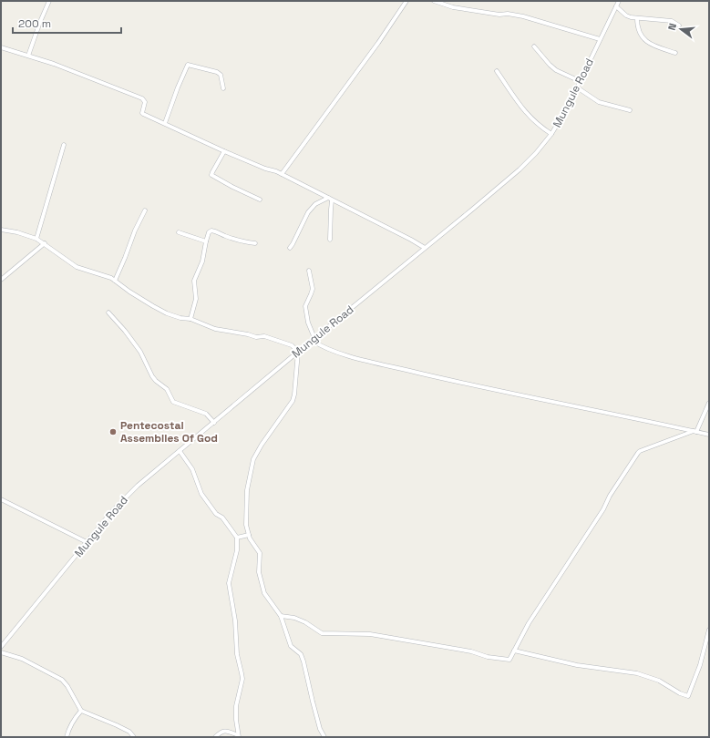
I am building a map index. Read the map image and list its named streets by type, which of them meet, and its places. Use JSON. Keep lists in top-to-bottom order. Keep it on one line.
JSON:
{"streets":{"street":["Mungule Road"]},"places":["Pentecostal Assemblies Of God"],"scale_bar":"200 m","north":"left"}
